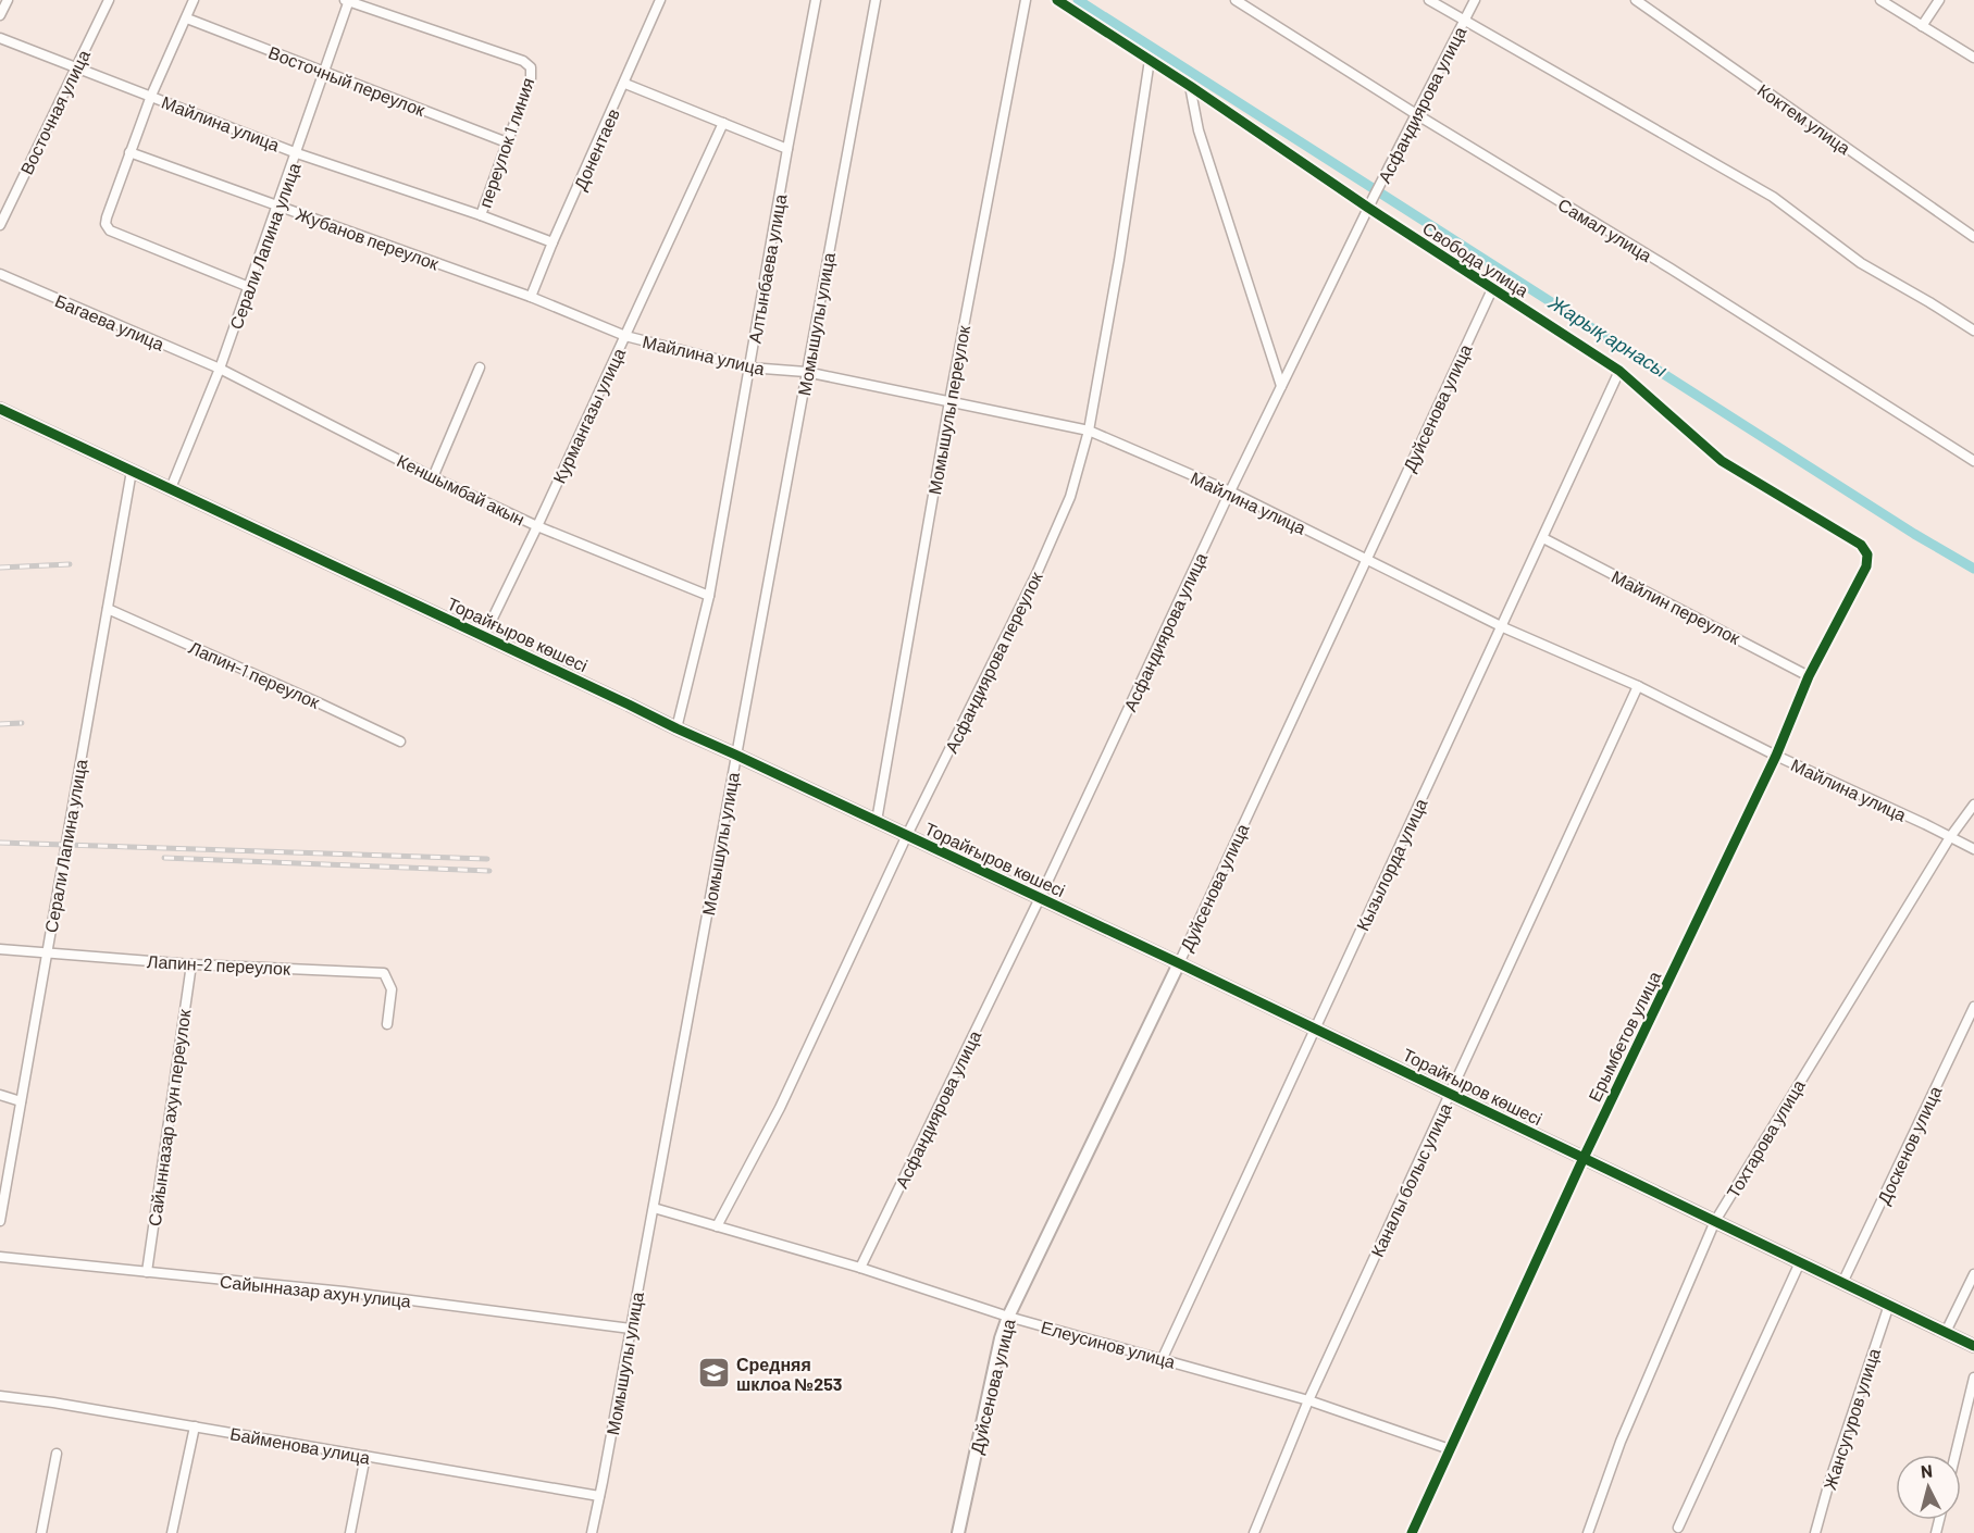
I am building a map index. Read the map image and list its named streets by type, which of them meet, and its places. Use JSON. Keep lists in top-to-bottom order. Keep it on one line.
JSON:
{"streets":{"street":["Восточный переулок","Асфандиярова улица","Восточная улица","Коктем улица","Майлина улица","переулок 1 линия","Донентаев","Самал улица","Жубанов переулок","Серали Лапина улица","Свобода улица","Алтынбаева улица","Багаева улица","Момышулы улица","Дуйсенова улица","Момышулы переулок","Курмангазы улица","Кеншымбай акын","Майлин переулок","Торайғыров көшесі","Асфандиярова переулок","Лапин-1 переулок","Кызылорда улица","Лапин-2 переулок","Ерымбетов улица","Сайынназар ахун переулок","Тохтарова улица","Доскенов улица","Каналы болыс улица","Сайынназар ахун улица","Елеусинов улица","Жансугуров улица","Байменова улица"]},"crossings":[["Восточный переулок","переулок 1 линия"],["Восточный переулок","Серали Лапина улица"],["Асфандиярова улица","Майлина улица"],["Асфандиярова улица","Самал улица"],["Асфандиярова улица","Свобода улица"],["Асфандиярова улица","Торайғыров көшесі"],["Асфандиярова улица","Елеусинов улица"],["Восточная улица","Майлина улица"],["Майлина улица","переулок 1 линия"],["Майлина улица","Донентаев"],["Майлина улица","Жубанов переулок"],["Майлина улица","Серали Лапина улица"],["Майлина улица","Алтынбаева улица"],["Майлина улица","Момышулы улица"],["Майлина улица","Дуйсенова улица"],["Майлина улица","Момышулы переулок"],["Майлина улица","Курмангазы улица"],["Майлина улица","Асфандиярова переулок"],["Майлина улица","Кызылорда улица"],["Майлина улица","Ерымбетов улица"],["Майлина улица","Тохтарова улица"],["Майлина улица","Каналы болыс улица"],["переулок 1 линия","Серали Лапина улица"],["Донентаев","Жубанов переулок"],["Жубанов переулок","Серали Лапина улица"],["Серали Лапина улица","Багаева улица"],["Серали Лапина улица","Кеншымбай акын"],["Серали Лапина улица","Торайғыров көшесі"],["Серали Лапина улица","Лапин-1 переулок"],["Серали Лапина улица","Лапин-2 переулок"],["Свобода улица","Дуйсенова улица"],["Свобода улица","Асфандиярова переулок"],["Свобода улица","Кызылорда улица"],["Свобода улица","Ерымбетов улица"],["Алтынбаева улица","Кеншымбай акын"],["Алтынбаева улица","Торайғыров көшесі"],["Багаева улица","Кеншымбай акын"],["Момышулы улица","Торайғыров көшесі"],["Момышулы улица","Сайынназар ахун улица"],["Момышулы улица","Елеусинов улица"],["Момышулы улица","Байменова улица"],["Дуйсенова улица","Торайғыров көшесі"],["Дуйсенова улица","Елеусинов улица"],["Момышулы переулок","Торайғыров көшесі"],["Курмангазы улица","Кеншымбай акын"],["Курмангазы улица","Торайғыров көшесі"],["Майлин переулок","Кызылорда улица"],["Майлин переулок","Ерымбетов улица"],["Торайғыров көшесі","Асфандиярова переулок"],["Торайғыров көшесі","Кызылорда улица"],["Торайғыров көшесі","Ерымбетов улица"],["Торайғыров көшесі","Тохтарова улица"],["Торайғыров көшесі","Доскенов улица"],["Торайғыров көшесі","Каналы болыс улица"],["Торайғыров көшесі","Жансугуров улица"],["Асфандиярова переулок","Елеусинов улица"],["Кызылорда улица","Елеусинов улица"],["Лапин-2 переулок","Сайынназар ахун переулок"],["Ерымбетов улица","Елеусинов улица"],["Сайынназар ахун переулок","Сайынназар ахун улица"],["Каналы болыс улица","Елеусинов улица"]],"water":["Жарық арнасы"],"places":{"school or university":["Средняя шклоа №253"]},"north":"top"}
